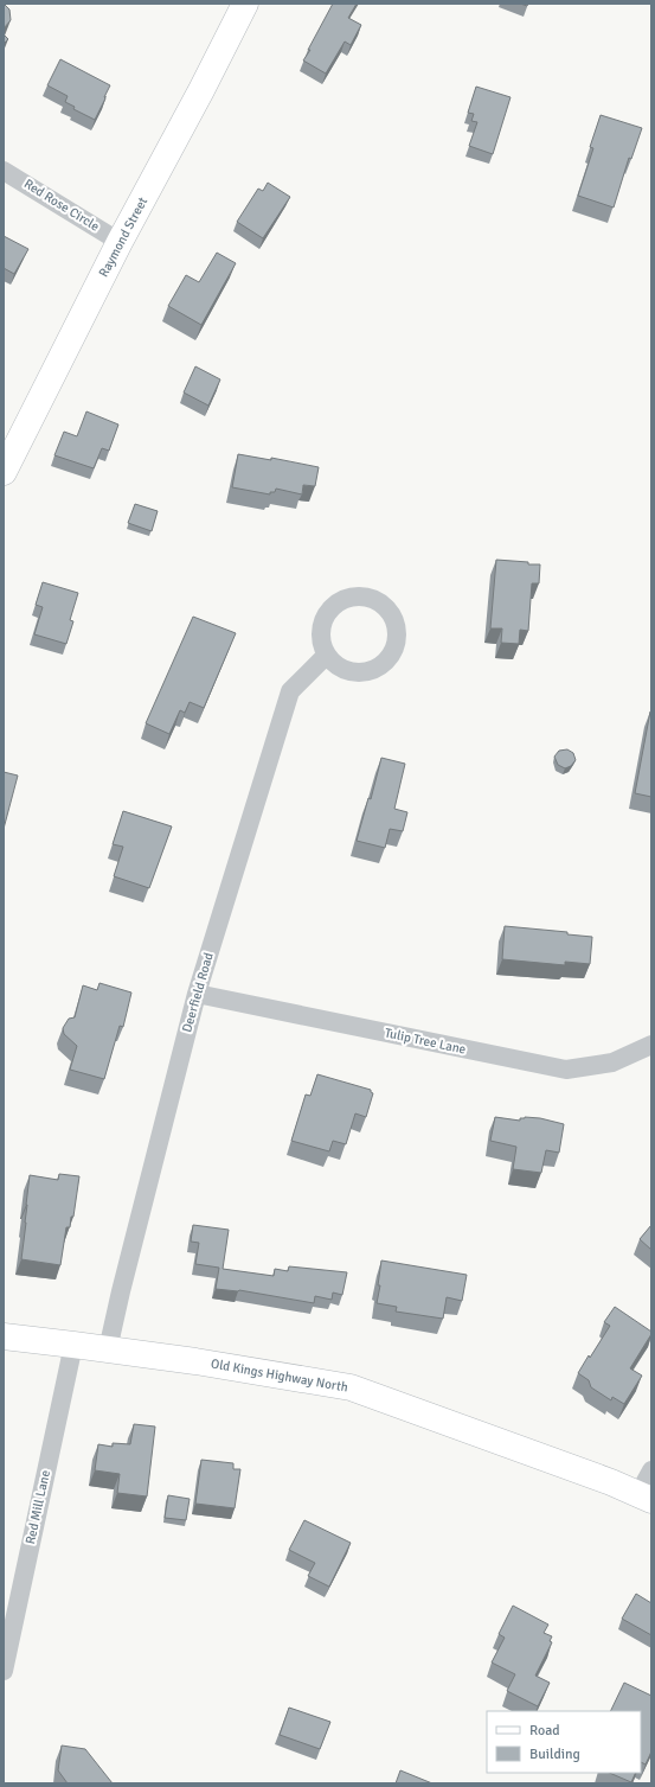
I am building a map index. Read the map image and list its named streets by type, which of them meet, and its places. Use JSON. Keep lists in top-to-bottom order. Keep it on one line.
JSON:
{"streets":{"main road":["Raymond Street","Old Kings Highway North"],"street":["Red Rose Circle","Deerfield Road","Tulip Tree Lane","Red Mill Lane"]},"crossings":[["Red Rose Circle","Raymond Street"],["Deerfield Road","Tulip Tree Lane"],["Deerfield Road","Old Kings Highway North"],["Old Kings Highway North","Red Mill Lane"]],"legend":["Road","Building"]}
